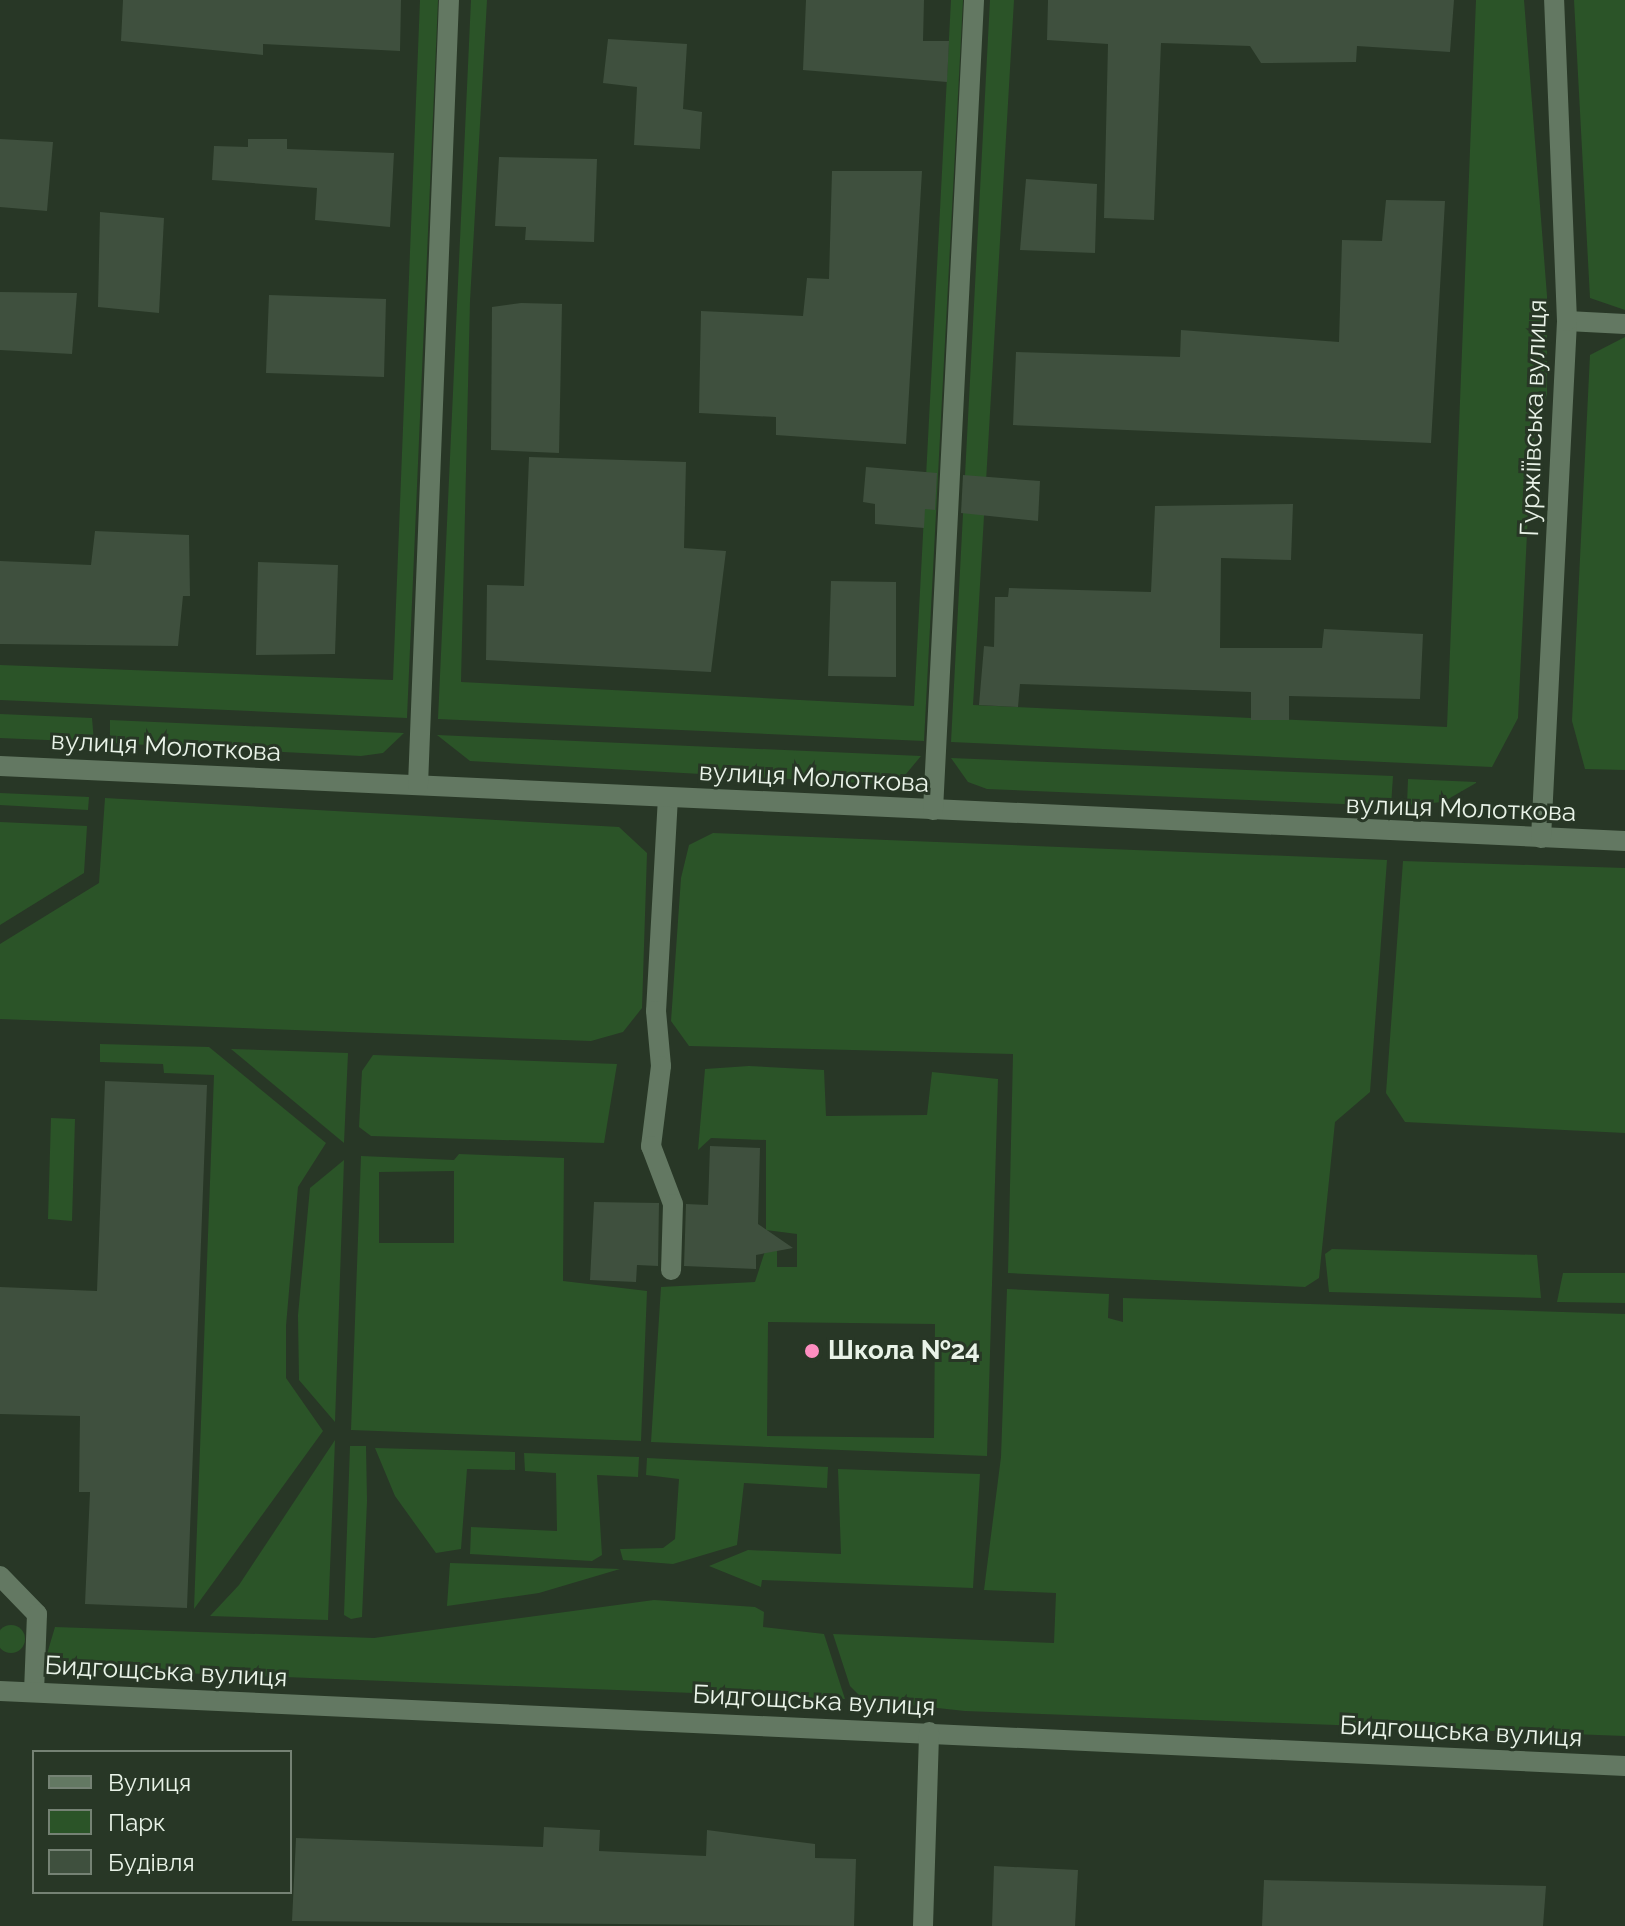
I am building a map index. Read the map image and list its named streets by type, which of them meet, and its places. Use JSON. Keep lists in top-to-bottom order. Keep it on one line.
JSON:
{"streets":{"street":["Гуржіївська вулиця","вулиця Молоткова","Бидгощська вулиця"]},"crossings":[["Гуржіївська вулиця","вулиця Молоткова"]],"places":["Школа №24"],"legend":["Вулиця","Парк","Будівля"]}
